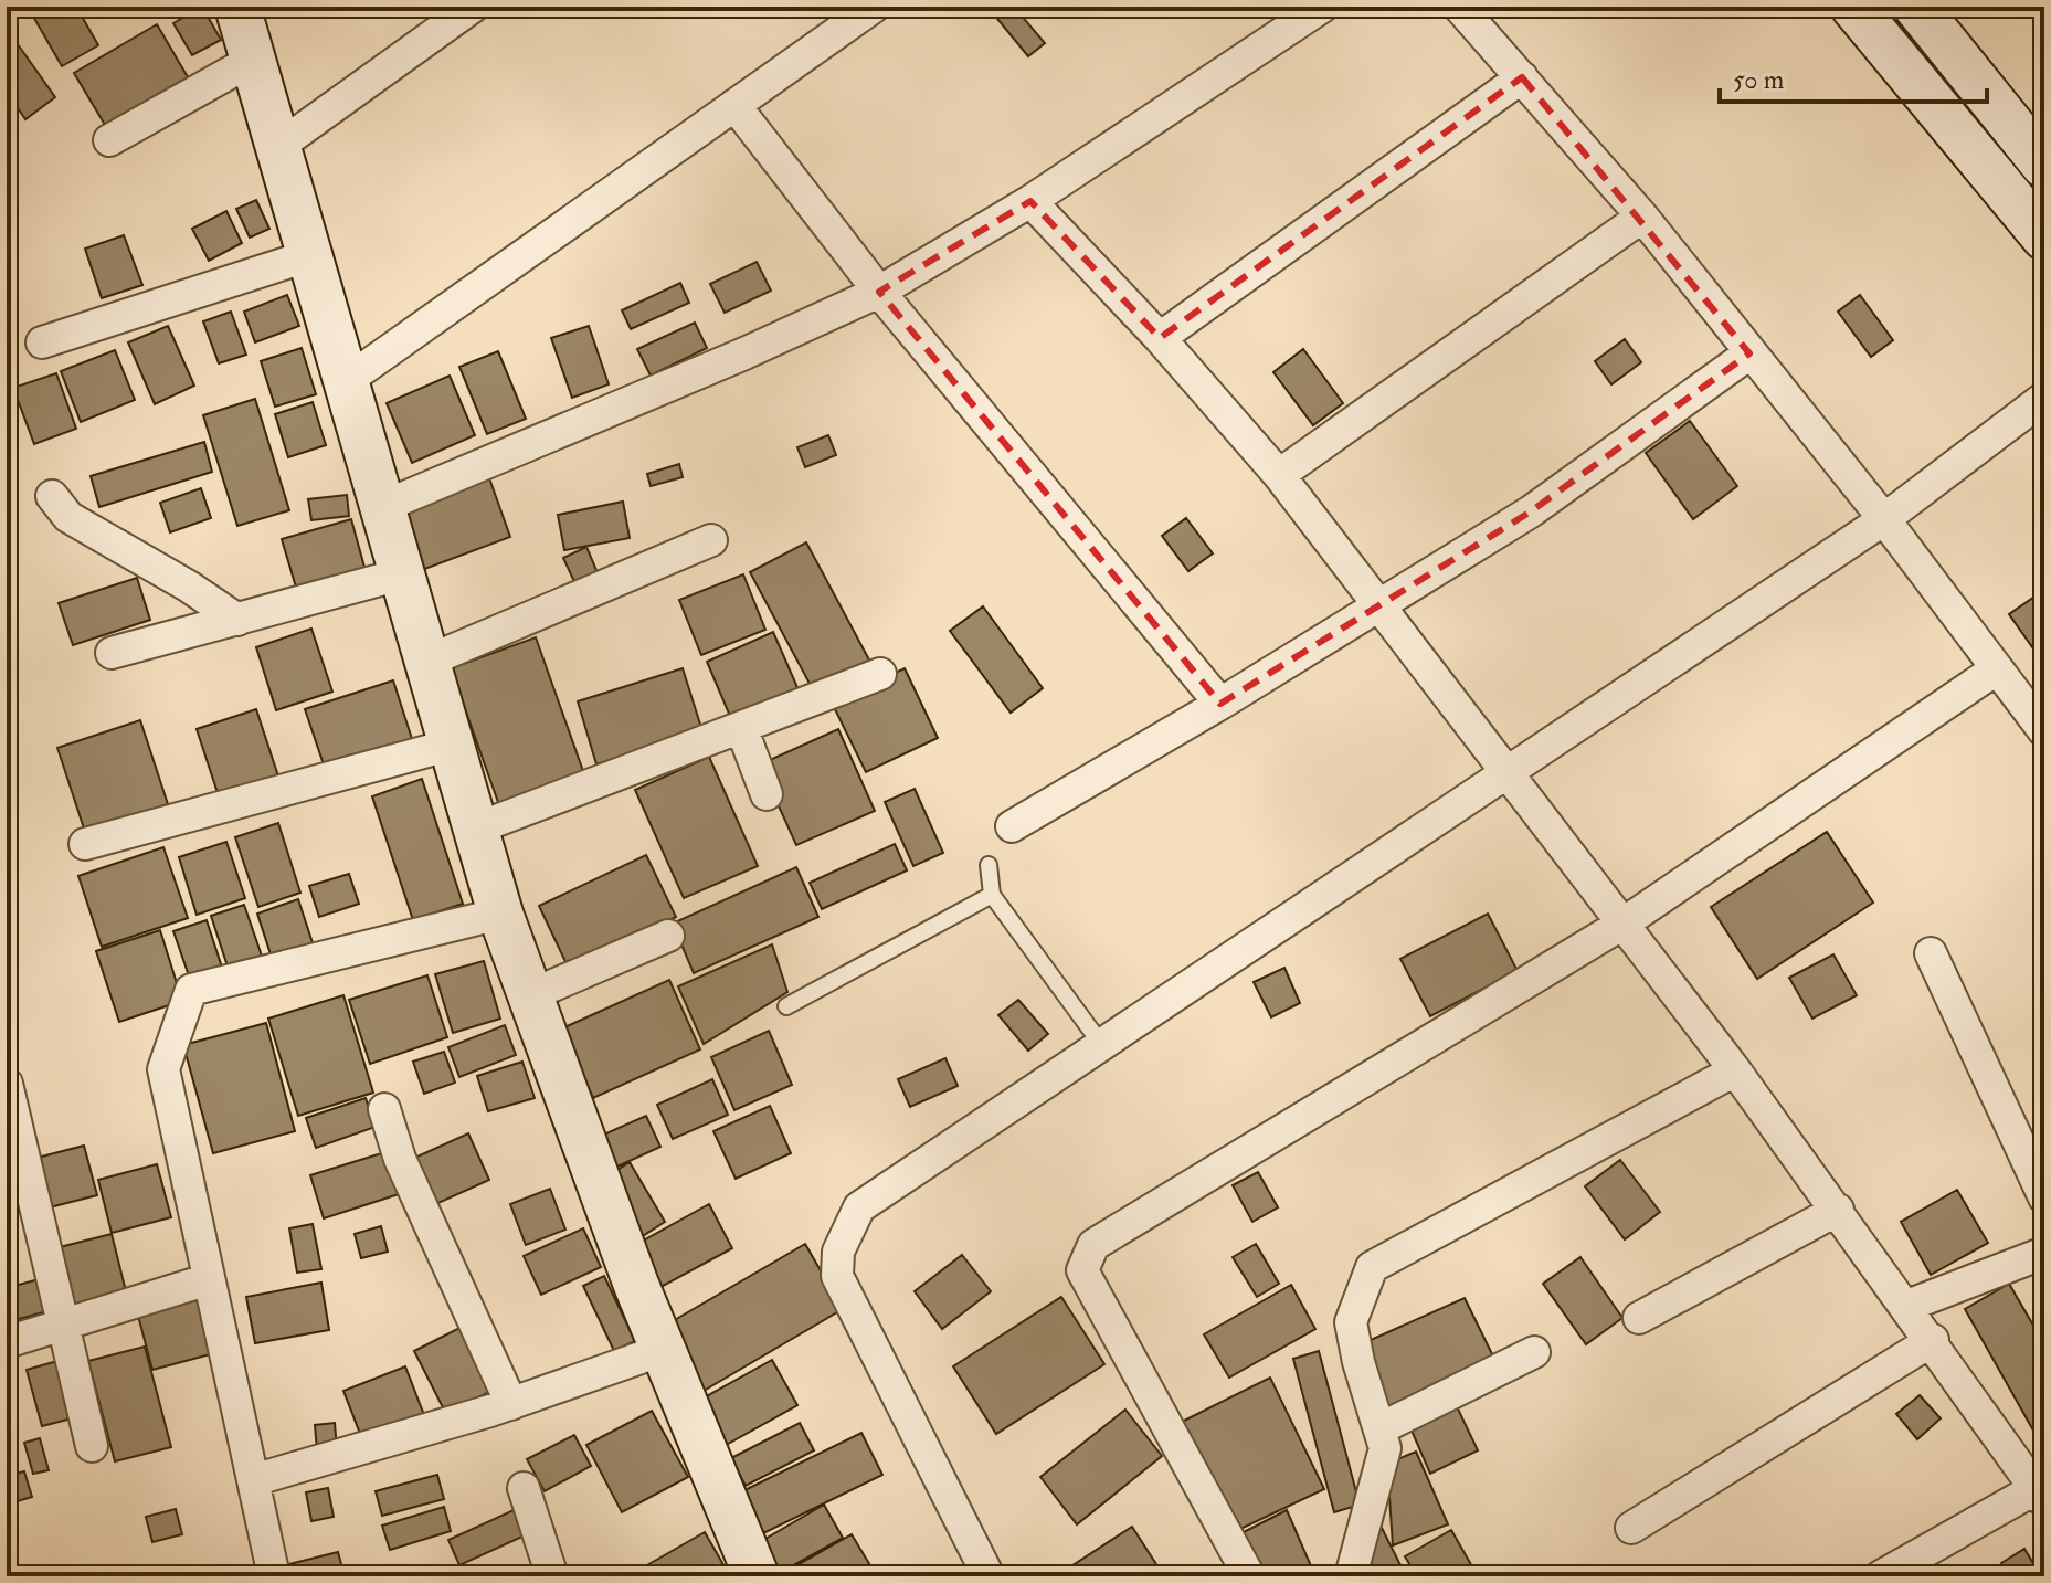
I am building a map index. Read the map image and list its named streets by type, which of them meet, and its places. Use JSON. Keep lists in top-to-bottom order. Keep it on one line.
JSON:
{"scale_bar":"50 m"}
